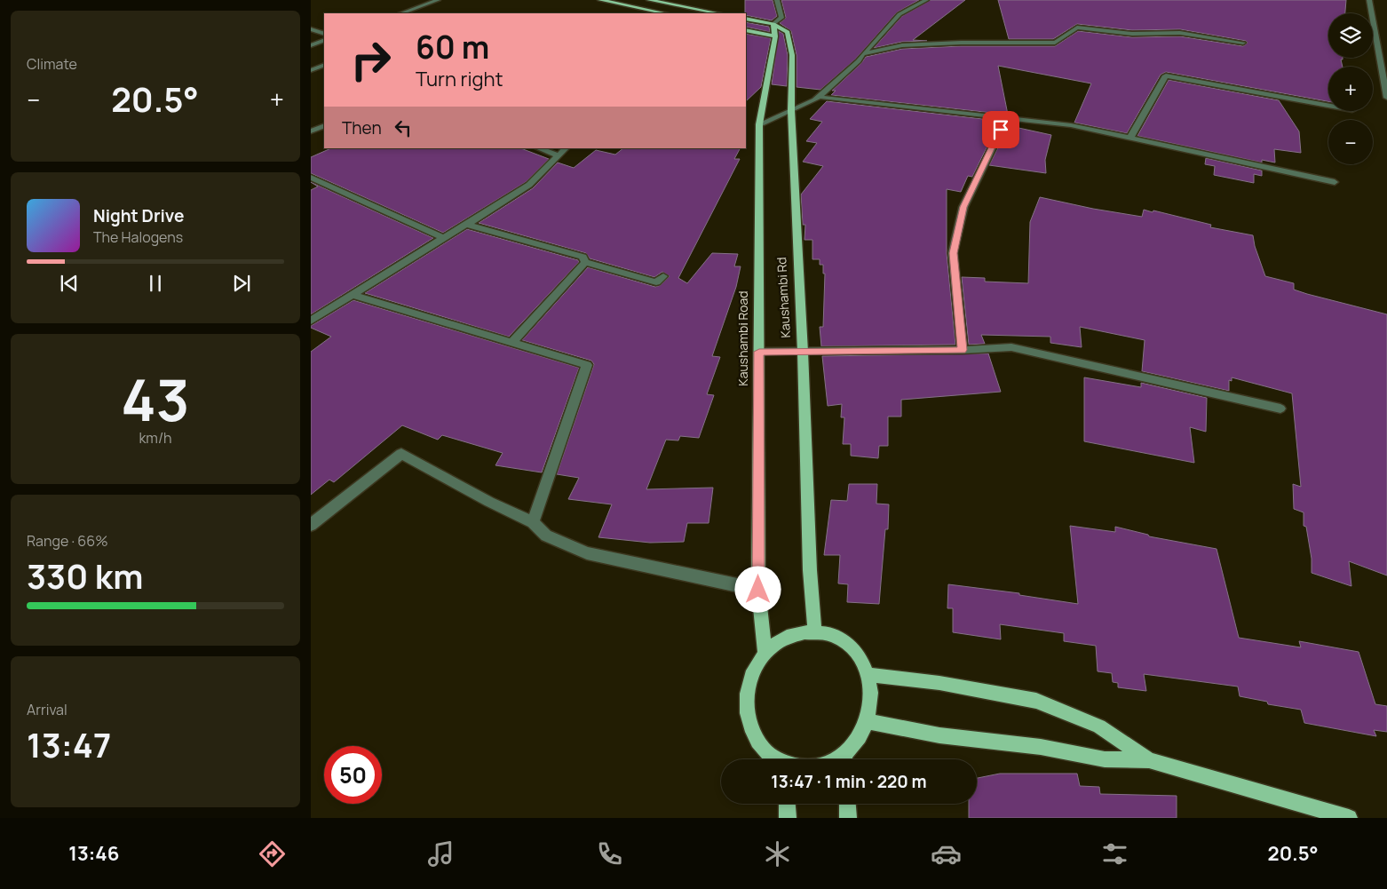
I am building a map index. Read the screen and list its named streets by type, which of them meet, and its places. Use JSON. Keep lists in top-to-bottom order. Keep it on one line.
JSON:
{"streets":{"main road":["Kaushambi Rd","Kaushambi Road"]},"crossings":[["Kaushambi Rd","Kaushambi Road"]],"page":{"tile":["Climate",["43","km/h"],["Range · 66%","330 km"],["Arrival","13:47"]],"map_buttons":["+","−"],"turn":["60 m","Turn right"],"heat":["−","20.5°","+"],"then":"Then","song":["Night Drive","The Halogens"],"limit":"50","trip":"13:47 · 1 min · 220 m","tabs":["13:46","20.5°"]}}
